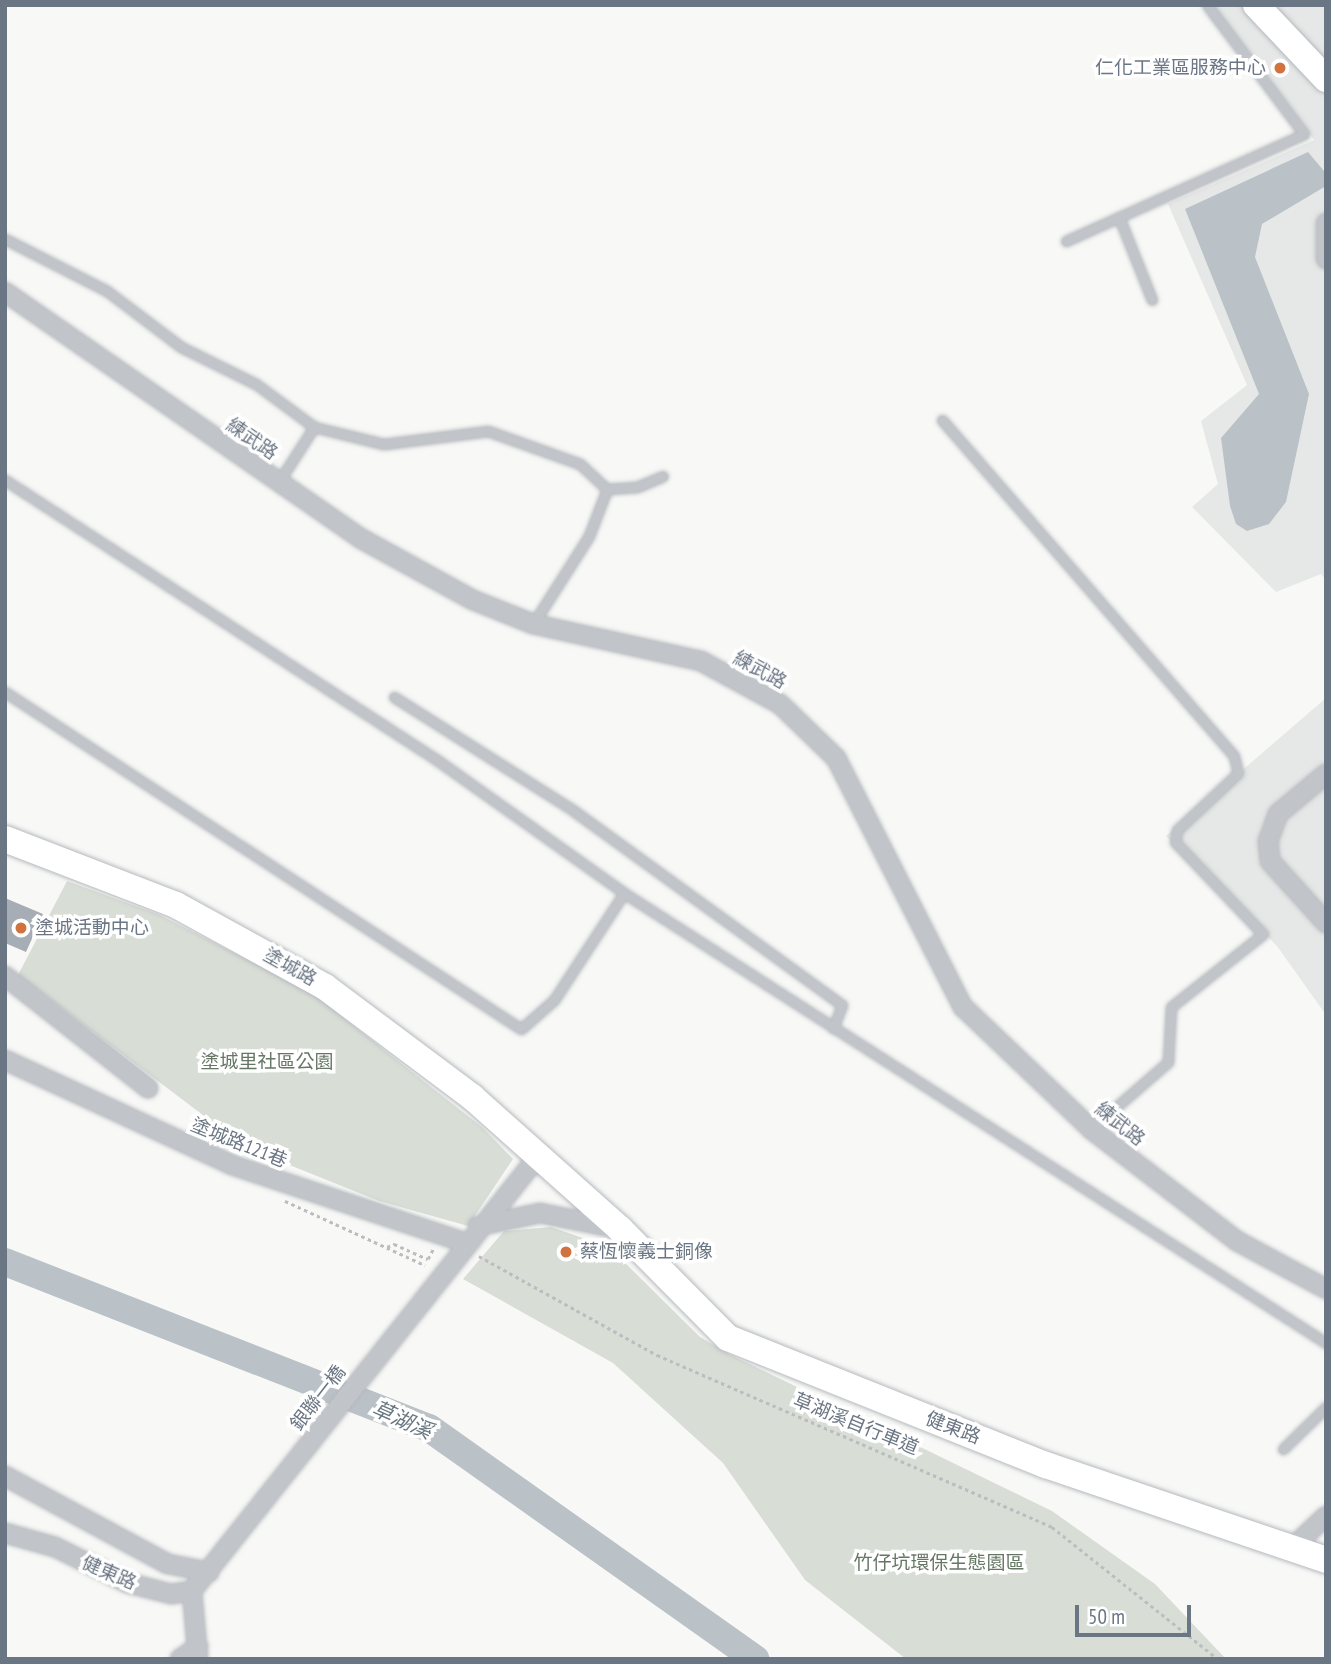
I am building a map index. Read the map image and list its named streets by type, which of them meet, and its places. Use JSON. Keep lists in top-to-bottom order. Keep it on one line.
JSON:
{"streets":{"street":["練武路","塗城路","塗城路121巷","銀聯一橋","健東路"],"path":["草湖溪自行車道"]},"crossings":[["塗城路","健東路"],["塗城路121巷","銀聯一橋"],["塗城路121巷","草湖溪自行車道"],["銀聯一橋","草湖溪自行車道"]],"water":["草湖溪"],"parks":["塗城里社區公園","竹仔坑環保生態園區"],"places":["仁化工業區服務中心","塗城活動中心","蔡恆懷義士銅像"],"scale_bar":"50 m"}
